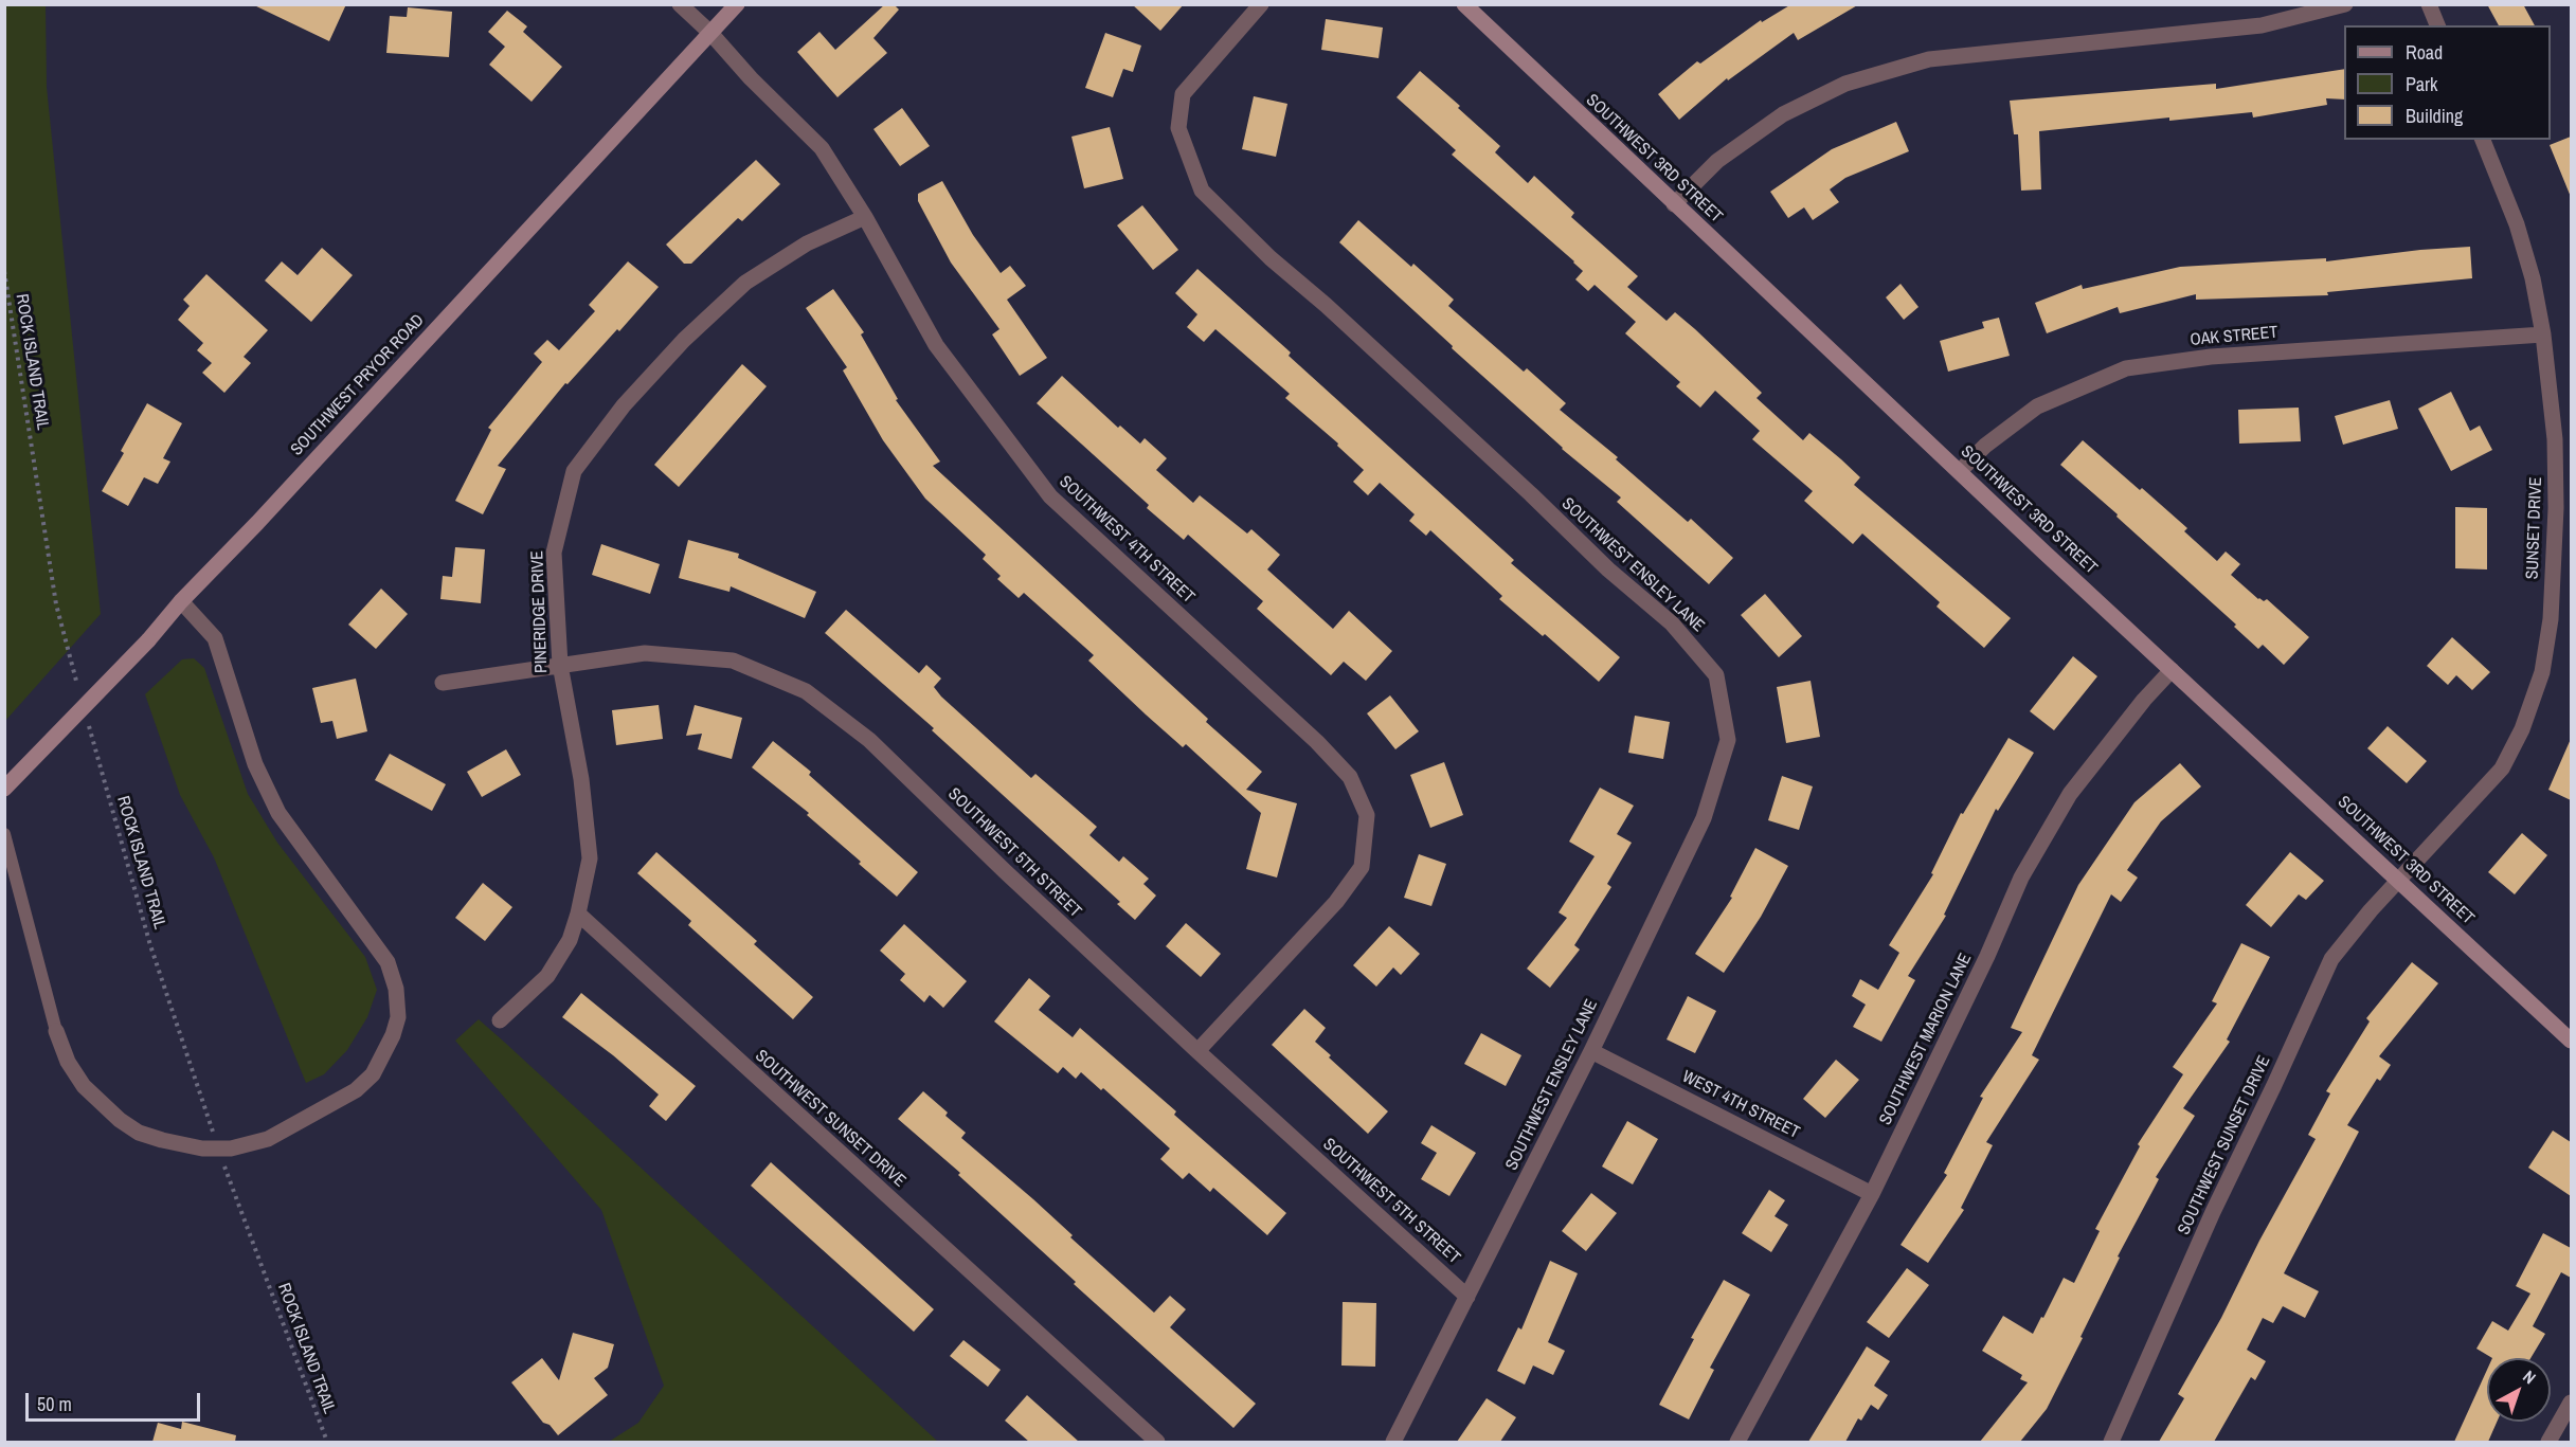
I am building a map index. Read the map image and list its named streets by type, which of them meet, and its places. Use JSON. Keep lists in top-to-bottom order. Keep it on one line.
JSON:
{"streets":{"main road":["SOUTHWEST 3RD STREET","SOUTHWEST PRYOR ROAD"],"street":["OAK STREET","SUNSET DRIVE","SOUTHWEST 4TH STREET","SOUTHWEST ENSLEY LANE","PINERIDGE DRIVE","SOUTHWEST 5TH STREET","SOUTHWEST MARION LANE","WEST 4TH STREET","SOUTHWEST SUNSET DRIVE"],"path":["ROCK ISLAND TRAIL"]},"crossings":[["SOUTHWEST 3RD STREET","OAK STREET"],["SOUTHWEST 3RD STREET","SUNSET DRIVE"],["SOUTHWEST 3RD STREET","SOUTHWEST MARION LANE"],["SOUTHWEST 3RD STREET","SOUTHWEST SUNSET DRIVE"],["OAK STREET","SUNSET DRIVE"],["SOUTHWEST PRYOR ROAD","SOUTHWEST 4TH STREET"],["SUNSET DRIVE","SOUTHWEST SUNSET DRIVE"],["SOUTHWEST 4TH STREET","PINERIDGE DRIVE"],["SOUTHWEST 4TH STREET","SOUTHWEST 5TH STREET"],["SOUTHWEST ENSLEY LANE","SOUTHWEST 5TH STREET"],["SOUTHWEST ENSLEY LANE","WEST 4TH STREET"],["PINERIDGE DRIVE","SOUTHWEST 5TH STREET"],["PINERIDGE DRIVE","SOUTHWEST SUNSET DRIVE"],["SOUTHWEST MARION LANE","WEST 4TH STREET"]],"legend":["Road","Park","Building"],"scale_bar":"50 m","north":"top right"}
